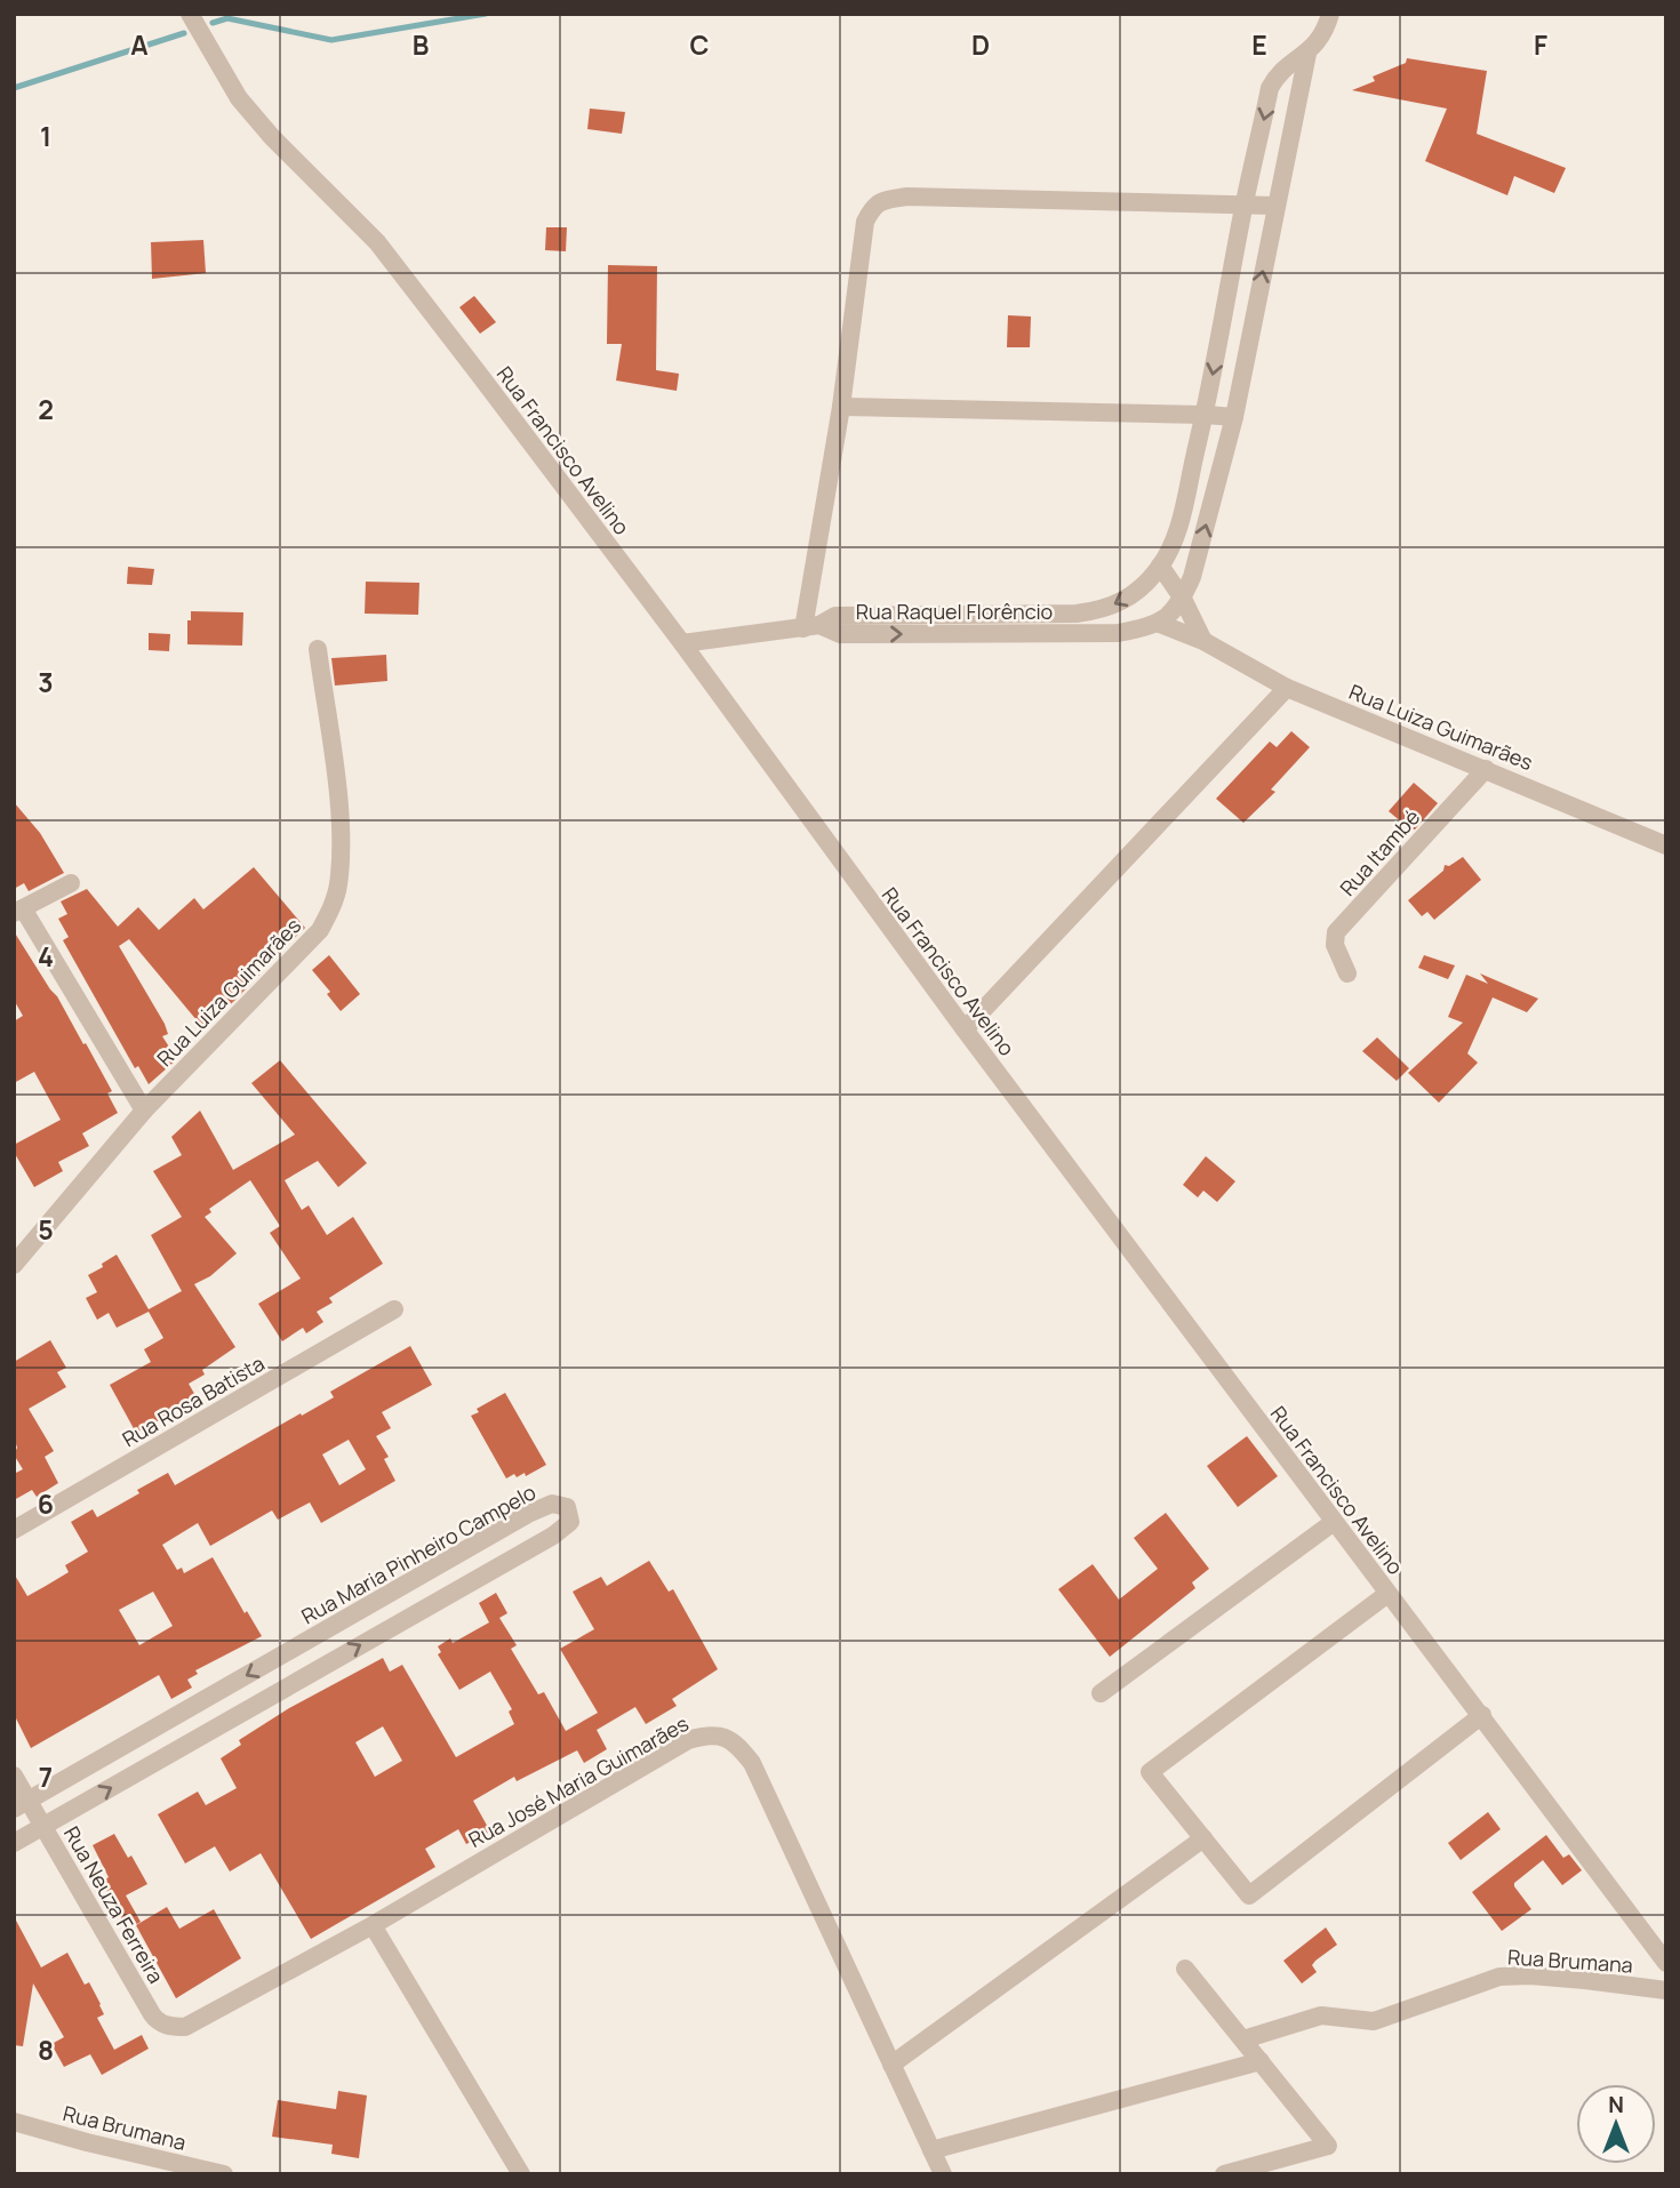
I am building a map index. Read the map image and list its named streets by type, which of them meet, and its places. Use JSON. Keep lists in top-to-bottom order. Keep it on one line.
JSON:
{"streets":{"street":["Rua Francisco Avelino","Rua Raquel Florêncio","Rua Luiza Guimarães","Rua Itambé","Rua Rosa Batista","Rua Maria Pinheiro Campelo","Rua José Maria Guimarães","Rua Neuza Ferreira","Rua Brumana"]},"crossings":[["Rua Raquel Florêncio","Rua Luiza Guimarães"],["Rua Luiza Guimarães","Rua Itambé"],["Rua Maria Pinheiro Campelo","Rua Neuza Ferreira"],["Rua José Maria Guimarães","Rua Neuza Ferreira"]],"north":"top","grid":{"columns":["A","B","C","D","E","F"],"rows":["1","2","3","4","5","6","7","8"]}}
